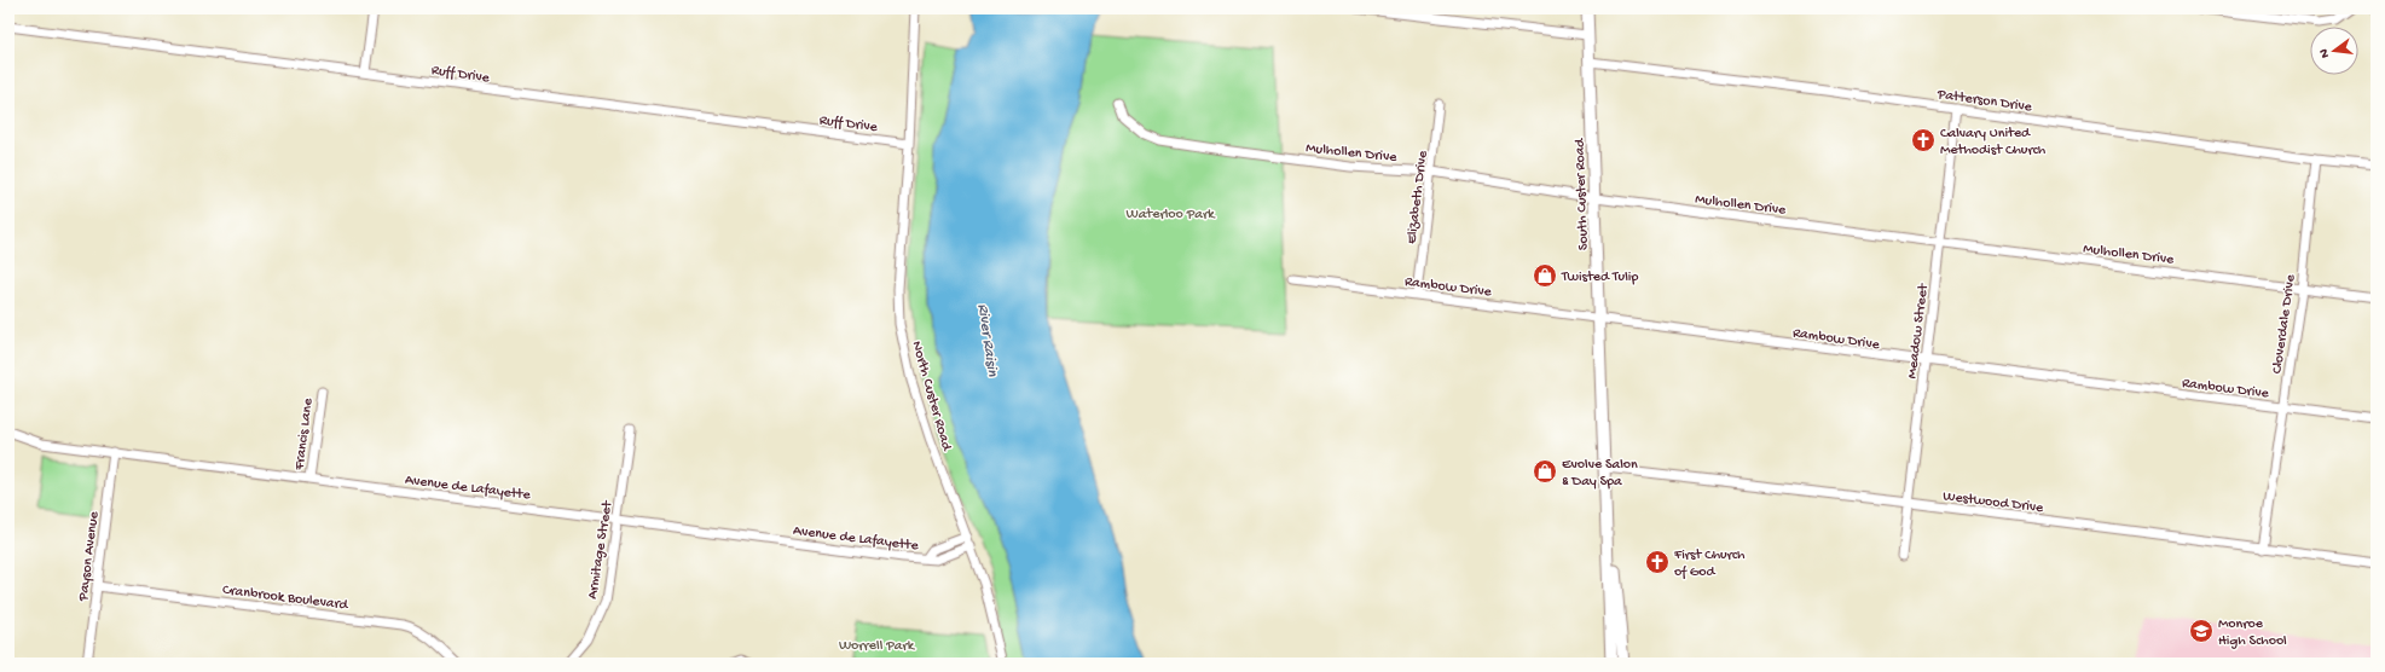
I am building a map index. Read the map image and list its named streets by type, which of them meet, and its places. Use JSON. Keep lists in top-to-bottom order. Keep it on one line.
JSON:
{"streets":{"main road":["South Custer Road"],"street":["Ruff Drive","Patterson Drive","Mulhollen Drive","Elizabeth Drive","Rambow Drive","Cloverdale Drive","Meadow Street","North Custer Road","Francis Lane","Avenue de Lafayette","Westwood Drive","Armitage Street","Payson Avenue","Cranbrook Boulevard"]},"crossings":[["Ruff Drive","North Custer Road"],["Patterson Drive","South Custer Road"],["Patterson Drive","Cloverdale Drive"],["Patterson Drive","Meadow Street"],["Mulhollen Drive","South Custer Road"],["Mulhollen Drive","Elizabeth Drive"],["Mulhollen Drive","Cloverdale Drive"],["Mulhollen Drive","Meadow Street"],["South Custer Road","Rambow Drive"],["South Custer Road","Westwood Drive"],["Elizabeth Drive","Rambow Drive"],["Rambow Drive","Cloverdale Drive"],["Rambow Drive","Meadow Street"],["Cloverdale Drive","Westwood Drive"],["Meadow Street","Westwood Drive"],["North Custer Road","Avenue de Lafayette"],["Francis Lane","Avenue de Lafayette"],["Avenue de Lafayette","Armitage Street"],["Avenue de Lafayette","Payson Avenue"],["Payson Avenue","Cranbrook Boulevard"]],"water":["River Raisin"],"parks":["Waterloo Park","Worrell Park"],"places":{"church":["Calvary United Methodist Church","First Church of God"],"shop":["Twisted Tulip","Evolve Salon & Day Spa"],"school or university":["Monroe High School"]},"north":"left"}
